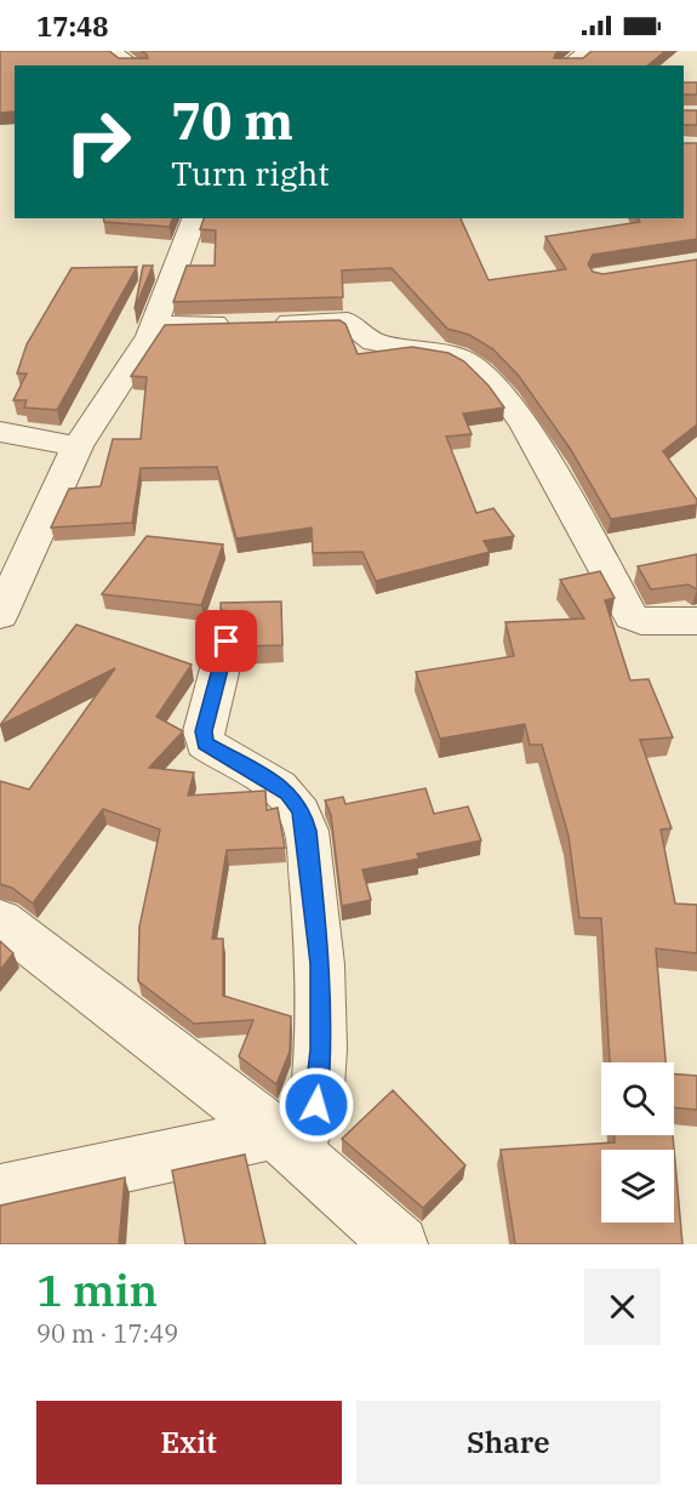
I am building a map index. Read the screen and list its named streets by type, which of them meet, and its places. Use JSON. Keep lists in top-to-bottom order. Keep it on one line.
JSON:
{"page":{"status":"17:48","turn":["70 m","Turn right"],"heading":["1 min","90 m · 17:49"],"buttons":["Exit","Share"]}}
